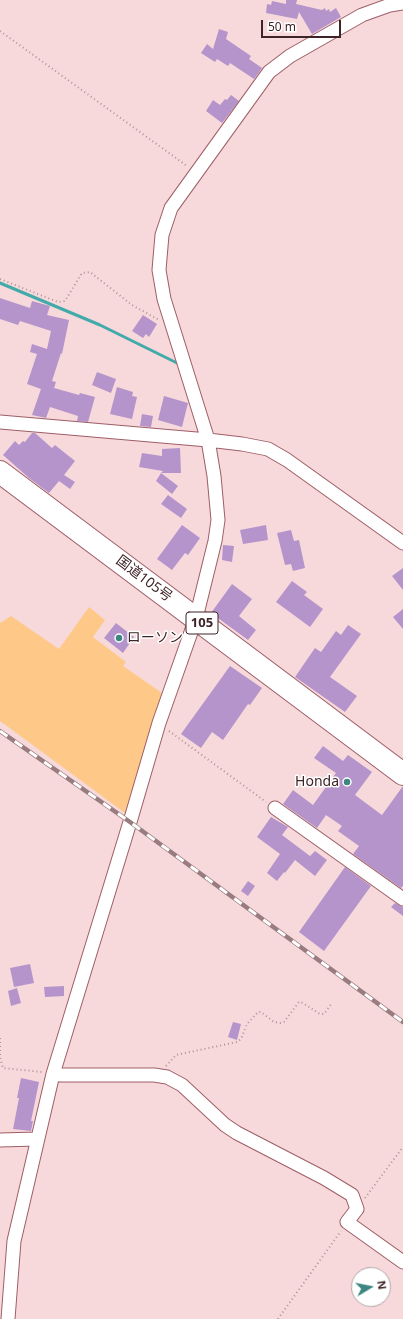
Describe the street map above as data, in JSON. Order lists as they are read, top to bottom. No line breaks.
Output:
{"streets":{"highway":["国道105号","105"]},"places":["ローソン","Honda"],"scale_bar":"50 m","north":"right"}
